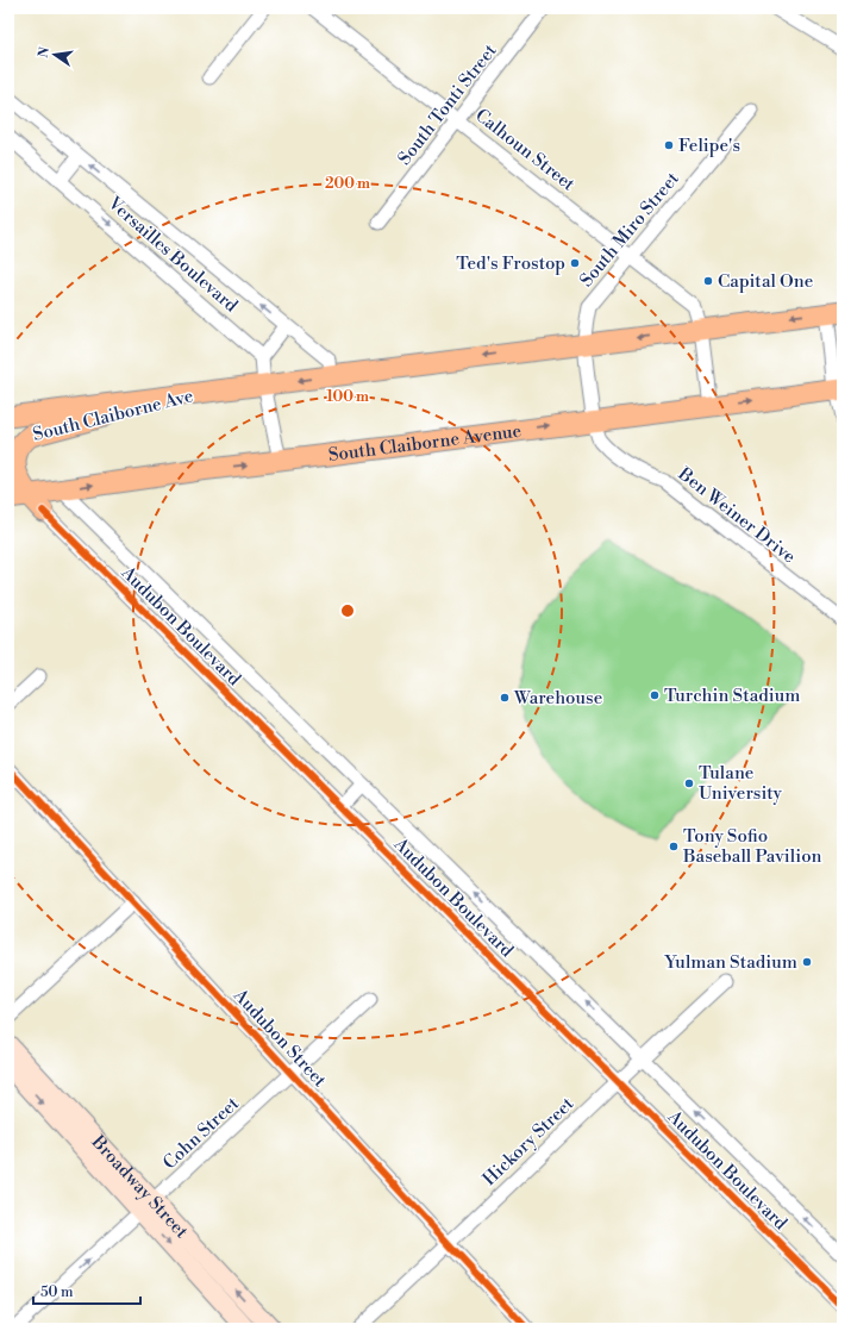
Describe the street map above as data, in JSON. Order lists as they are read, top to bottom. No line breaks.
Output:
{"streets":{"main road":["South Claiborne Ave","South Claiborne Avenue"],"street":["South Tonti Street","Calhoun Street","South Miro Street","Versailles Boulevard","Ben Weiner Drive","Audubon Boulevard","Audubon Street","Cohn Street","Hickory Street","Broadway Street"]},"crossings":[["South Tonti Street","Calhoun Street"],["Calhoun Street","South Miro Street"],["Calhoun Street","South Claiborne Avenue"],["South Miro Street","South Claiborne Avenue"],["South Miro Street","Ben Weiner Drive"],["South Claiborne Ave","South Claiborne Avenue"],["South Claiborne Ave","Audubon Boulevard"],["South Claiborne Avenue","Ben Weiner Drive"],["South Claiborne Avenue","Audubon Boulevard"],["Audubon Boulevard","Hickory Street"],["Audubon Street","Cohn Street"],["Audubon Street","Hickory Street"],["Cohn Street","Broadway Street"]],"one_way":["Cohn Street"],"places":["Felipe's","Ted's Frostop","Capital One","Turchin Stadium","Warehouse","Tulane University","Tony Sofio Baseball Pavilion","Yulman Stadium"],"scale_bar":"50 m","north":"left","rings":["200 m","100 m"]}
